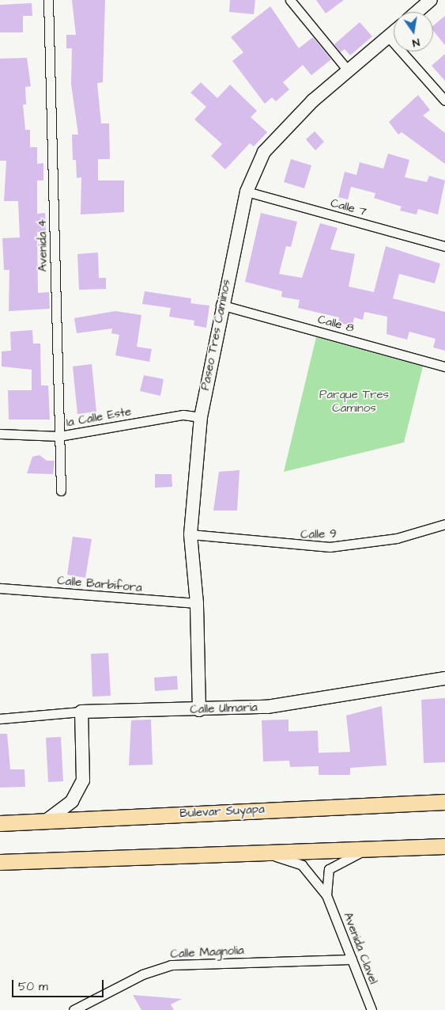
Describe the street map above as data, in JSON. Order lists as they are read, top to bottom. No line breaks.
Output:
{"streets":{"main road":["Bulevar Suyapa"],"street":["Calle 7","Avenida 4","Calle 8","Paseo Tres Caminos","1a Calle Este","Calle 9","Calle Barbifora","Calle Ulmaria","Avenida Clavel","Calle Magnolia"]},"crossings":[["Calle 7","Paseo Tres Caminos"],["Avenida 4","1a Calle Este"],["Calle 8","Paseo Tres Caminos"],["Paseo Tres Caminos","1a Calle Este"],["Paseo Tres Caminos","Calle 9"],["Paseo Tres Caminos","Calle Barbifora"],["Paseo Tres Caminos","Calle Ulmaria"],["Avenida Clavel","Calle Magnolia"]],"parks":["Parque Tres Caminos"],"scale_bar":"50 m","north":"bottom"}
